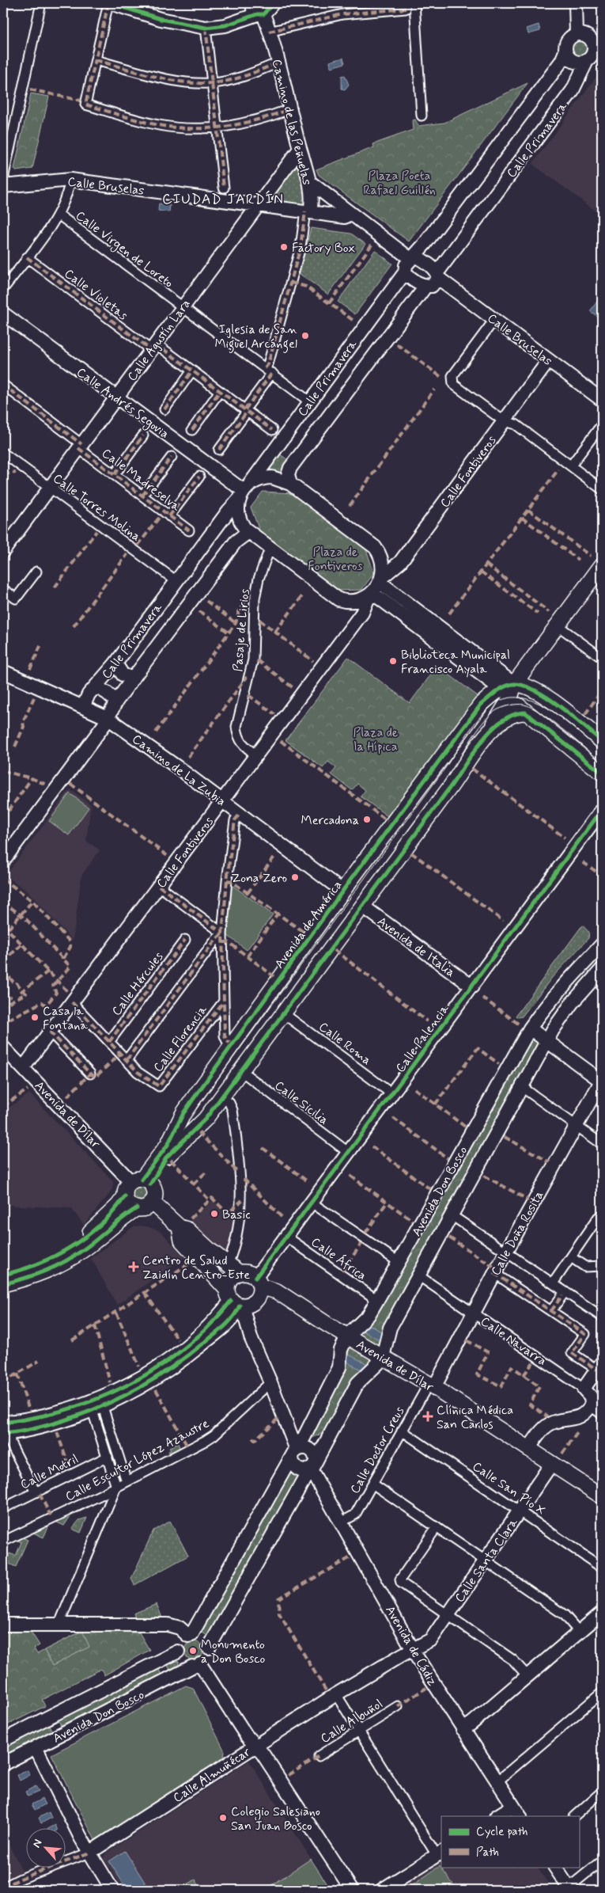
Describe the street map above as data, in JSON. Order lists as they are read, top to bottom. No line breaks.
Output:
{"streets":{"main road":["Camino de las Peñuelas","Calle Primavera","Calle Bruselas","Calle Agustín Lara","Calle Andrés Segovia","Calle Fontiveros","Camino de La Zubia","Avenida de América","Avenida de Italia","Calle Palencia","Avenida de Dílar","Avenida Don Bosco","Calle Doña Rosita","Calle Navarra","Calle Santa Clara","Avenida de Cádiz","Calle Almuñécar"],"street":["Calle Virgen de Loreto","Calle Violetas","Calle Madreselva","Calle Torres Molina","Pasaje de Lirios","Calle Hércules","Calle Florencia","Calle Roma","Calle Sicilia","Calle África","Calle Doctor Creus","Calle Escultor López Azaustre","Calle Motril","Calle San Pío X","Calle Albuñol"]},"crossings":[["Camino de las Peñuelas","Calle Bruselas"],["Camino de las Peñuelas","Calle Virgen de Loreto"],["Camino de las Peñuelas","Calle Violetas"],["Camino de las Peñuelas","Calle Agustín Lara"],["Calle Primavera","Calle Bruselas"],["Calle Primavera","Calle Virgen de Loreto"],["Calle Primavera","Calle Andrés Segovia"],["Calle Primavera","Calle Torres Molina"],["Calle Primavera","Camino de La Zubia"],["Calle Bruselas","Calle Agustín Lara"],["Calle Bruselas","Calle Fontiveros"],["Calle Virgen de Loreto","Calle Agustín Lara"],["Calle Violetas","Calle Agustín Lara"],["Calle Agustín Lara","Calle Andrés Segovia"],["Calle Agustín Lara","Calle Madreselva"],["Calle Agustín Lara","Calle Torres Molina"],["Calle Fontiveros","Pasaje de Lirios"],["Calle Fontiveros","Camino de La Zubia"],["Calle Fontiveros","Calle Florencia"],["Calle Fontiveros","Avenida de Dílar"],["Camino de La Zubia","Avenida de América"],["Avenida de América","Avenida de Dílar"],["Avenida de Italia","Calle Palencia"],["Calle Hércules","Calle Florencia"],["Calle Palencia","Calle Roma"],["Calle Palencia","Calle Sicilia"],["Calle Palencia","Avenida de Dílar"],["Calle Palencia","Calle África"],["Avenida de Dílar","Avenida Don Bosco"],["Avenida de Dílar","Calle Doña Rosita"],["Avenida de Dílar","Calle Doctor Creus"],["Avenida de Dílar","Calle Santa Clara"],["Avenida Don Bosco","Calle África"],["Avenida Don Bosco","Calle Navarra"],["Avenida Don Bosco","Avenida de Cádiz"],["Calle Doña Rosita","Calle Navarra"],["Calle Doña Rosita","Calle Doctor Creus"],["Calle Doctor Creus","Calle San Pío X"],["Calle Doctor Creus","Avenida de Cádiz"],["Calle San Pío X","Calle Santa Clara"],["Calle Santa Clara","Avenida de Cádiz"],["Calle Santa Clara","Calle Almuñécar"],["Avenida de Cádiz","Calle Almuñécar"]],"districts":["CIUDAD JARDÍN"],"parks":["Plaza Poeta Rafael Guillén","Plaza de Fontiveros","Plaza de la Hípica"],"places":{"other":["Factory Box","Iglesia de San Miguel Arcángel","Biblioteca Municipal Francisco Ayala","Mercadona","Zona Zero","Casa la Fontana","Basic","Monumento a Don Bosco","Colegio Salesiano San Juan Bosco"],"health":["Centro de Salud Zaidín Centro-Este","Clínica Médica San Carlos"]},"legend":["Cycle path","Path"],"north":"top left"}
